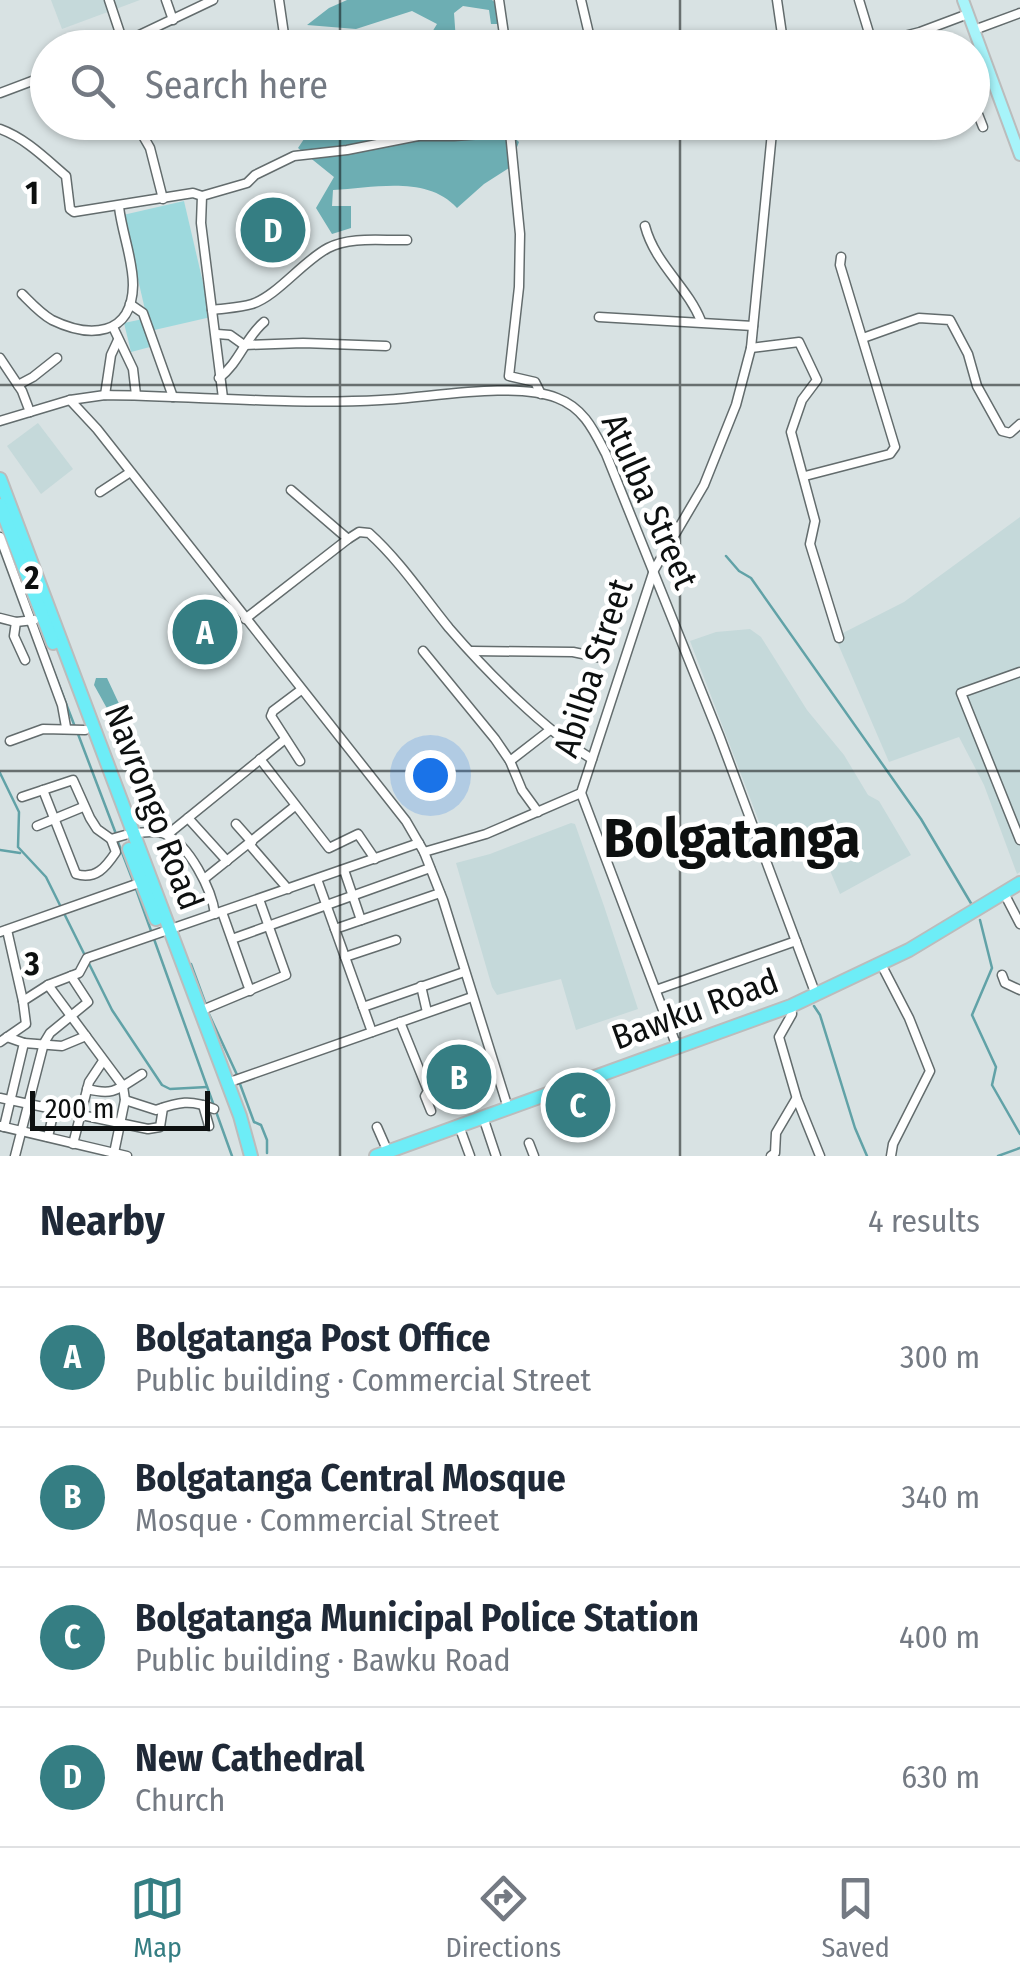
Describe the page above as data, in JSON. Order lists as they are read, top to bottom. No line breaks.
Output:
{"streets":{"highway":["Navrongo Road","Bawku Road"],"street":["Atulba Street","Abilba Street"]},"crossings":[["Atulba Street","Abilba Street"],["Atulba Street","Bawku Road"],["Abilba Street","Navrongo Road"]],"districts":["Bolgatanga"],"scale_bar":"200 m","page":{"search":"Search here","pins":["D","A","B","C"],"scale":"200 m","heading":["Nearby","4 results"],"list":[{"mark":"A","name":"Bolgatanga Post Office","note":"Public building · Commercial Street","value":"300 m"},{"mark":"B","name":"Bolgatanga Central Mosque","note":"Mosque · Commercial Street","value":"340 m"},{"mark":"C","name":"Bolgatanga Municipal Police Station","note":"Public building · Bawku Road","value":"400 m"},{"mark":"D","name":"New Cathedral","note":"Church","value":"630 m"}],"nav":["Map","Directions","Saved"]},"grid":{"rows":["1","2","3"]}}
